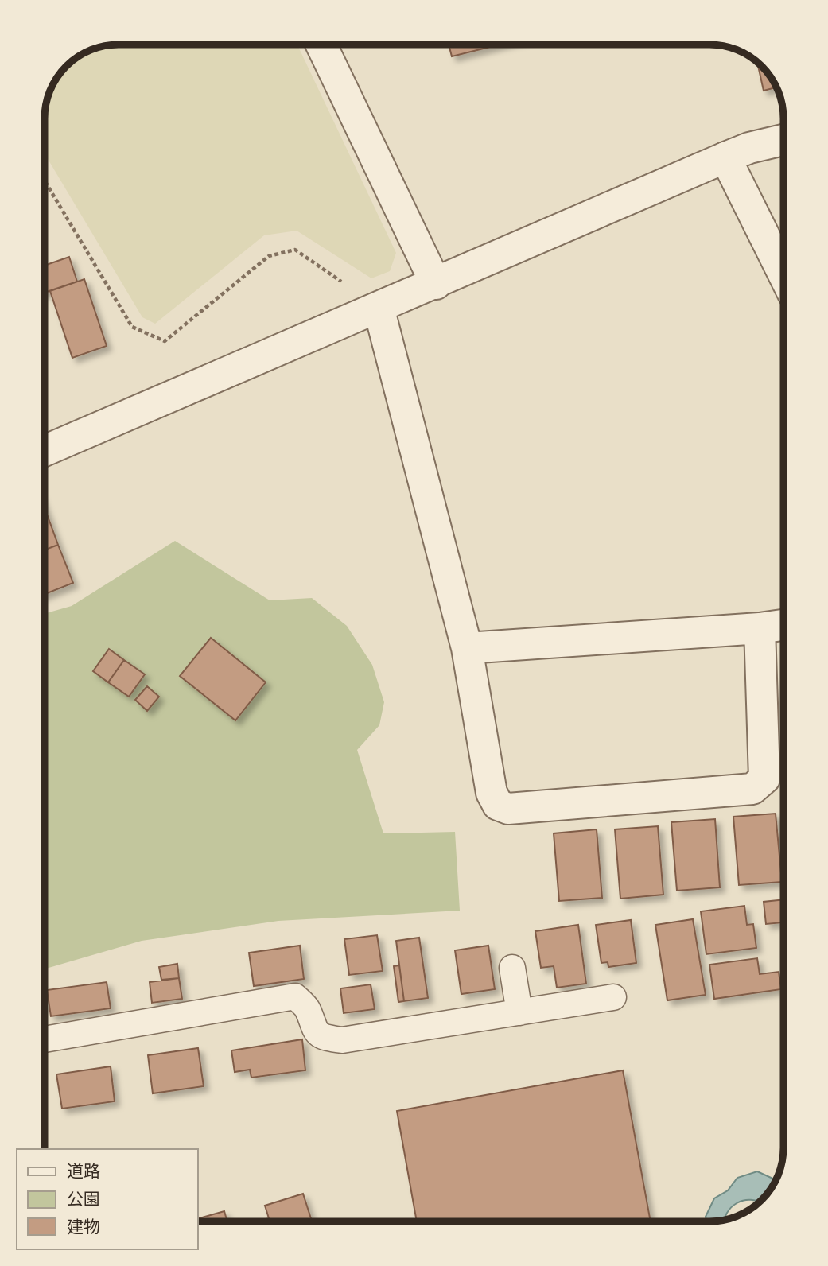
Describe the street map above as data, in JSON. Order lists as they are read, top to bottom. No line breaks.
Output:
{"legend":["道路","公園","建物"]}
